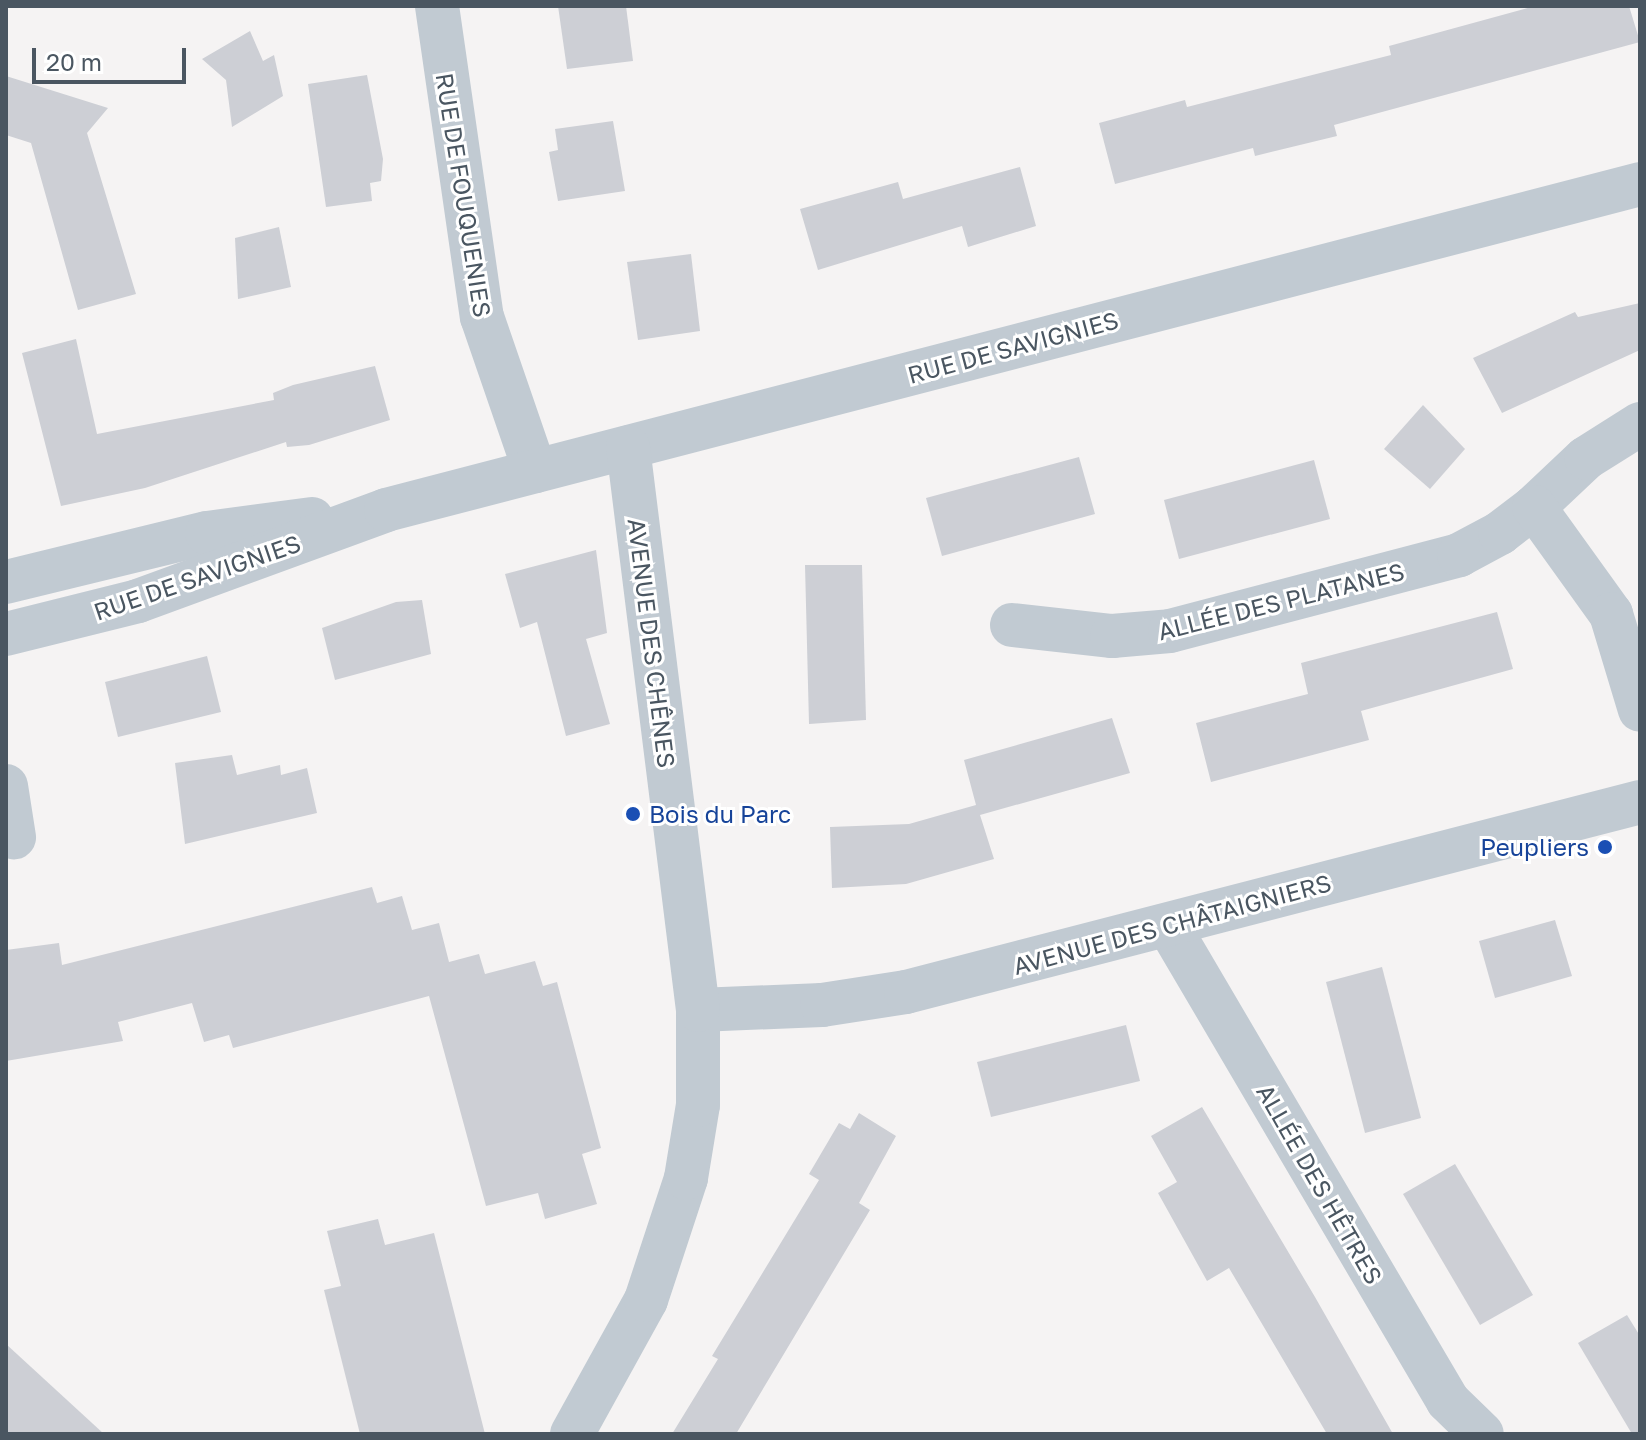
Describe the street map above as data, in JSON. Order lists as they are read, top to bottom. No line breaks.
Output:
{"streets":{"street":["RUE DE FOUQUENIES","RUE DE SAVIGNIES","ALLÉE DES PLATANES","AVENUE DES CHÊNES","AVENUE DES CHÂTAIGNIERS","ALLÉE DES HÊTRES"]},"crossings":[["RUE DE FOUQUENIES","RUE DE SAVIGNIES"],["RUE DE SAVIGNIES","AVENUE DES CHÊNES"],["AVENUE DES CHÊNES","AVENUE DES CHÂTAIGNIERS"],["AVENUE DES CHÂTAIGNIERS","ALLÉE DES HÊTRES"]],"places":["Bois du Parc","Peupliers"],"scale_bar":"20 m"}
